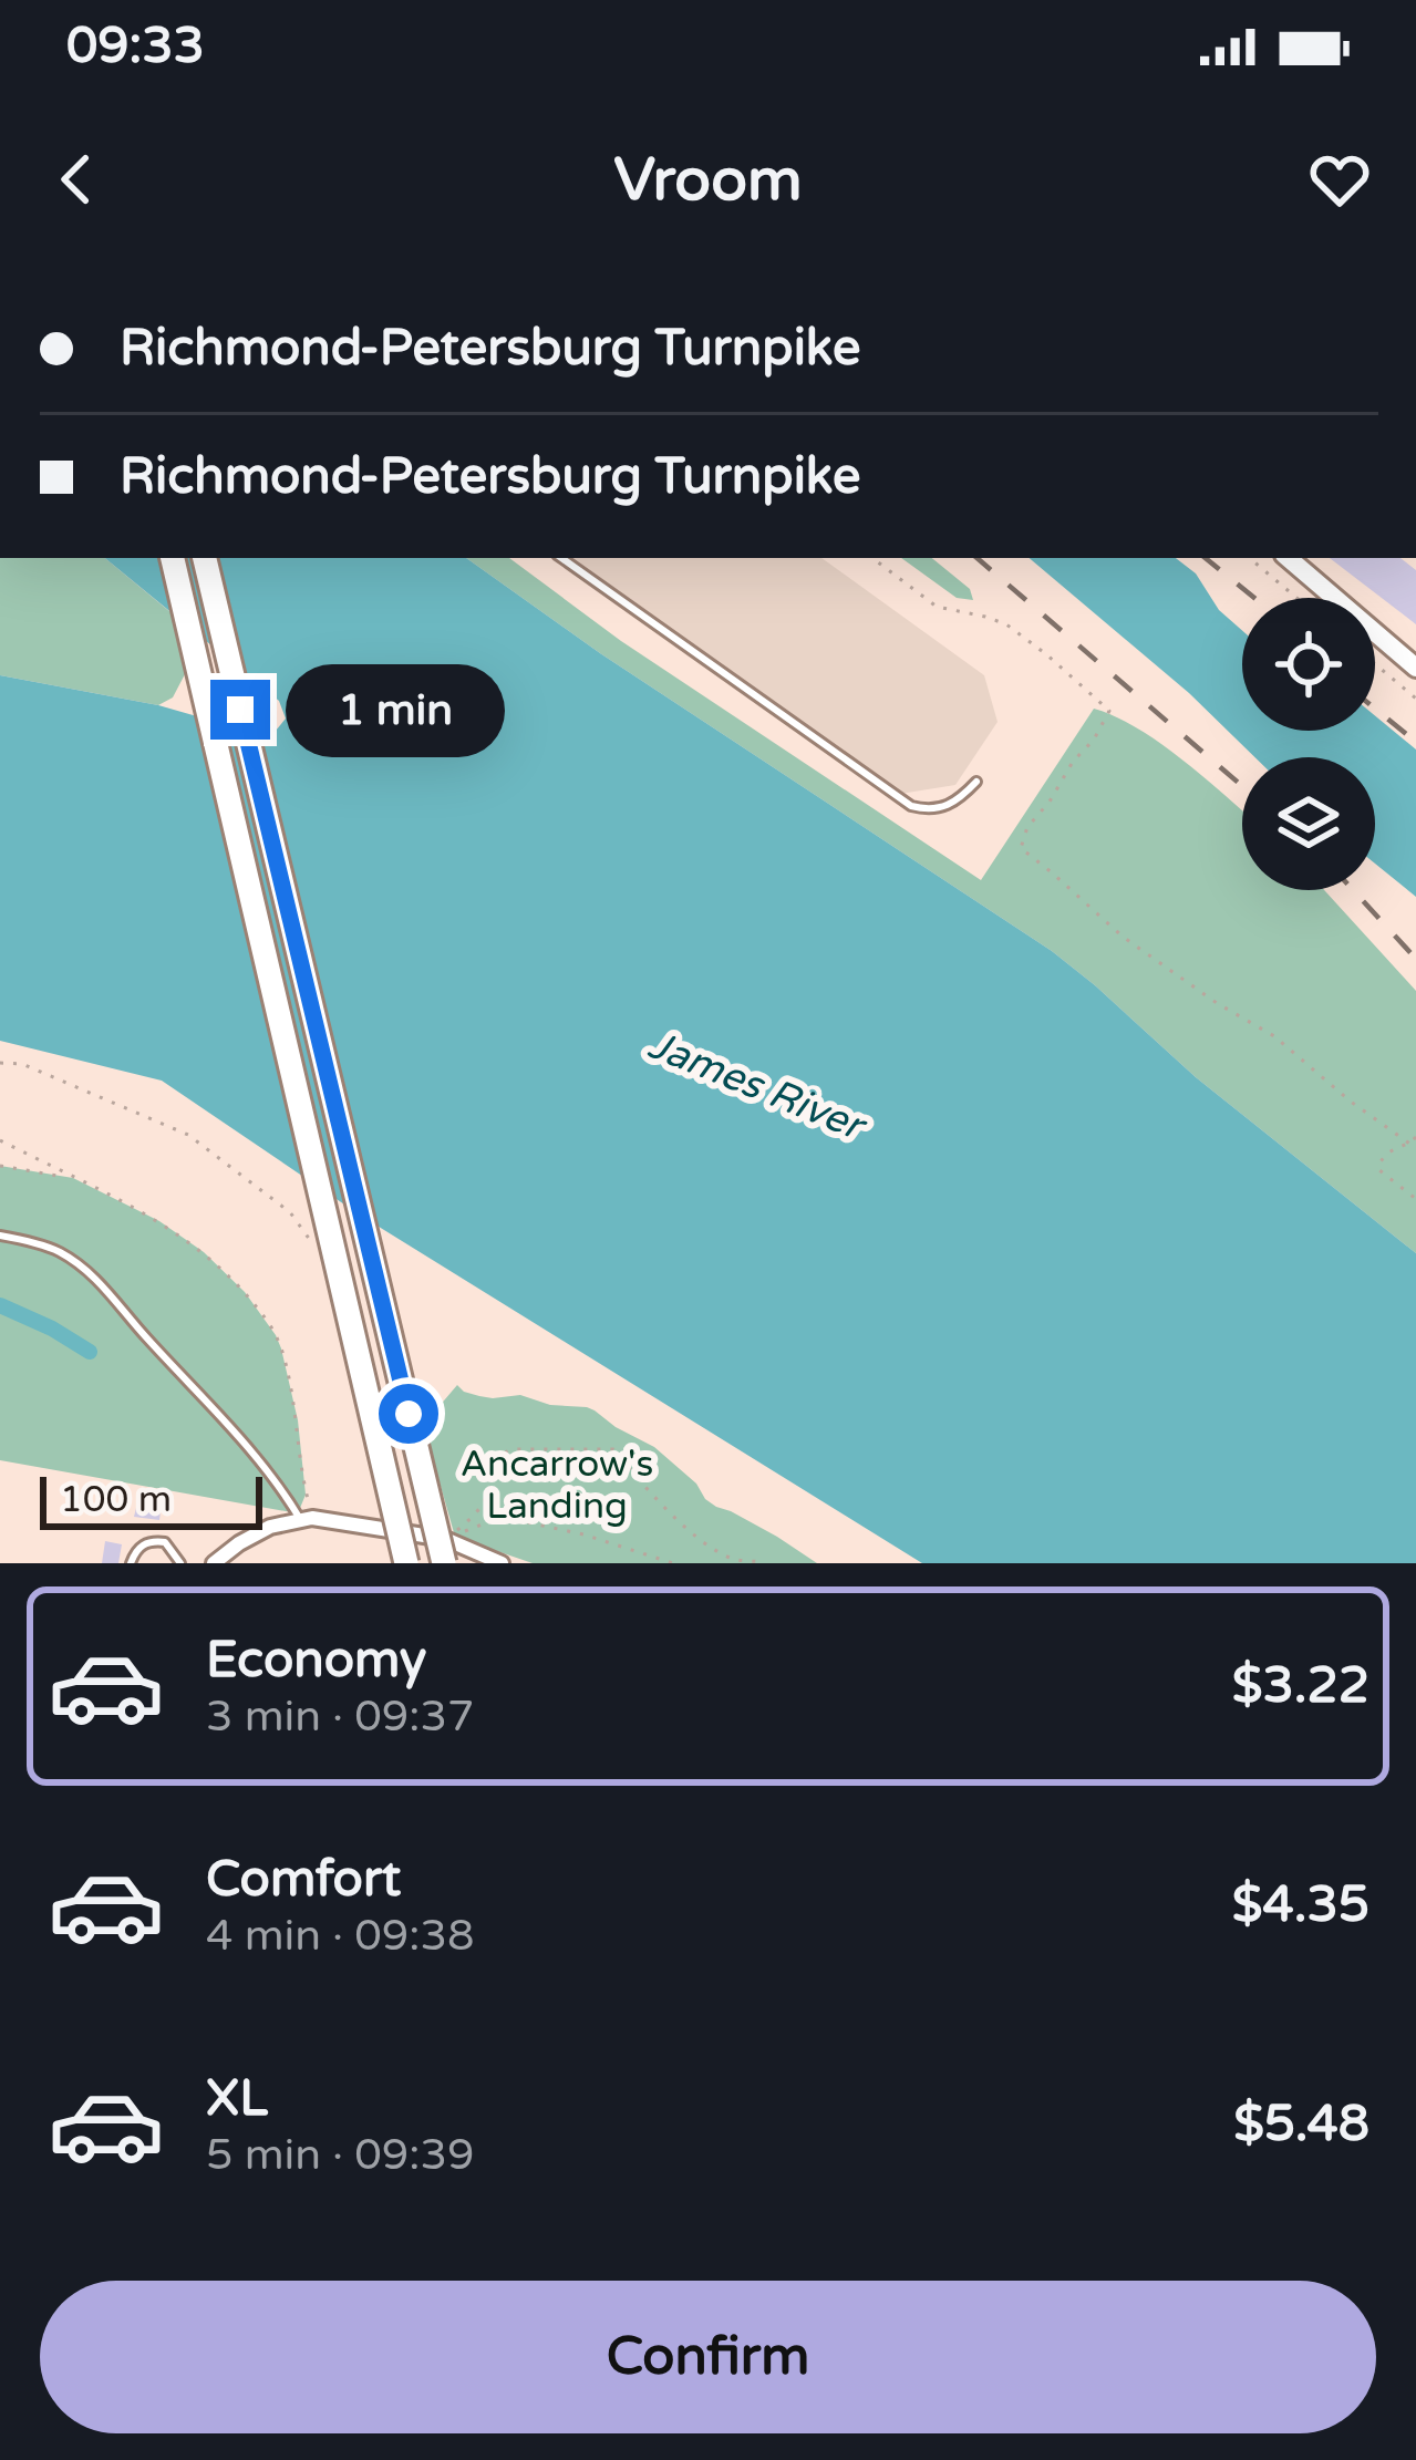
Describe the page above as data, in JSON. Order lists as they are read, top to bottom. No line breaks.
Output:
{"water":["James River"],"parks":["Ancarrow's Landing"],"scale_bar":"100 m","page":{"status":"09:33","header":"Vroom","banner":["Richmond-Petersburg Turnpike","Richmond-Petersburg Turnpike"],"bubble":"1 min","scale":"100 m","list":[{"name":"Economy","note":"3 min · 09:37","value":"$3.22"},{"name":"Comfort","note":"4 min · 09:38","value":"$4.35"},{"name":"XL","note":"5 min · 09:39","value":"$5.48"}],"buttons":"Confirm"}}
